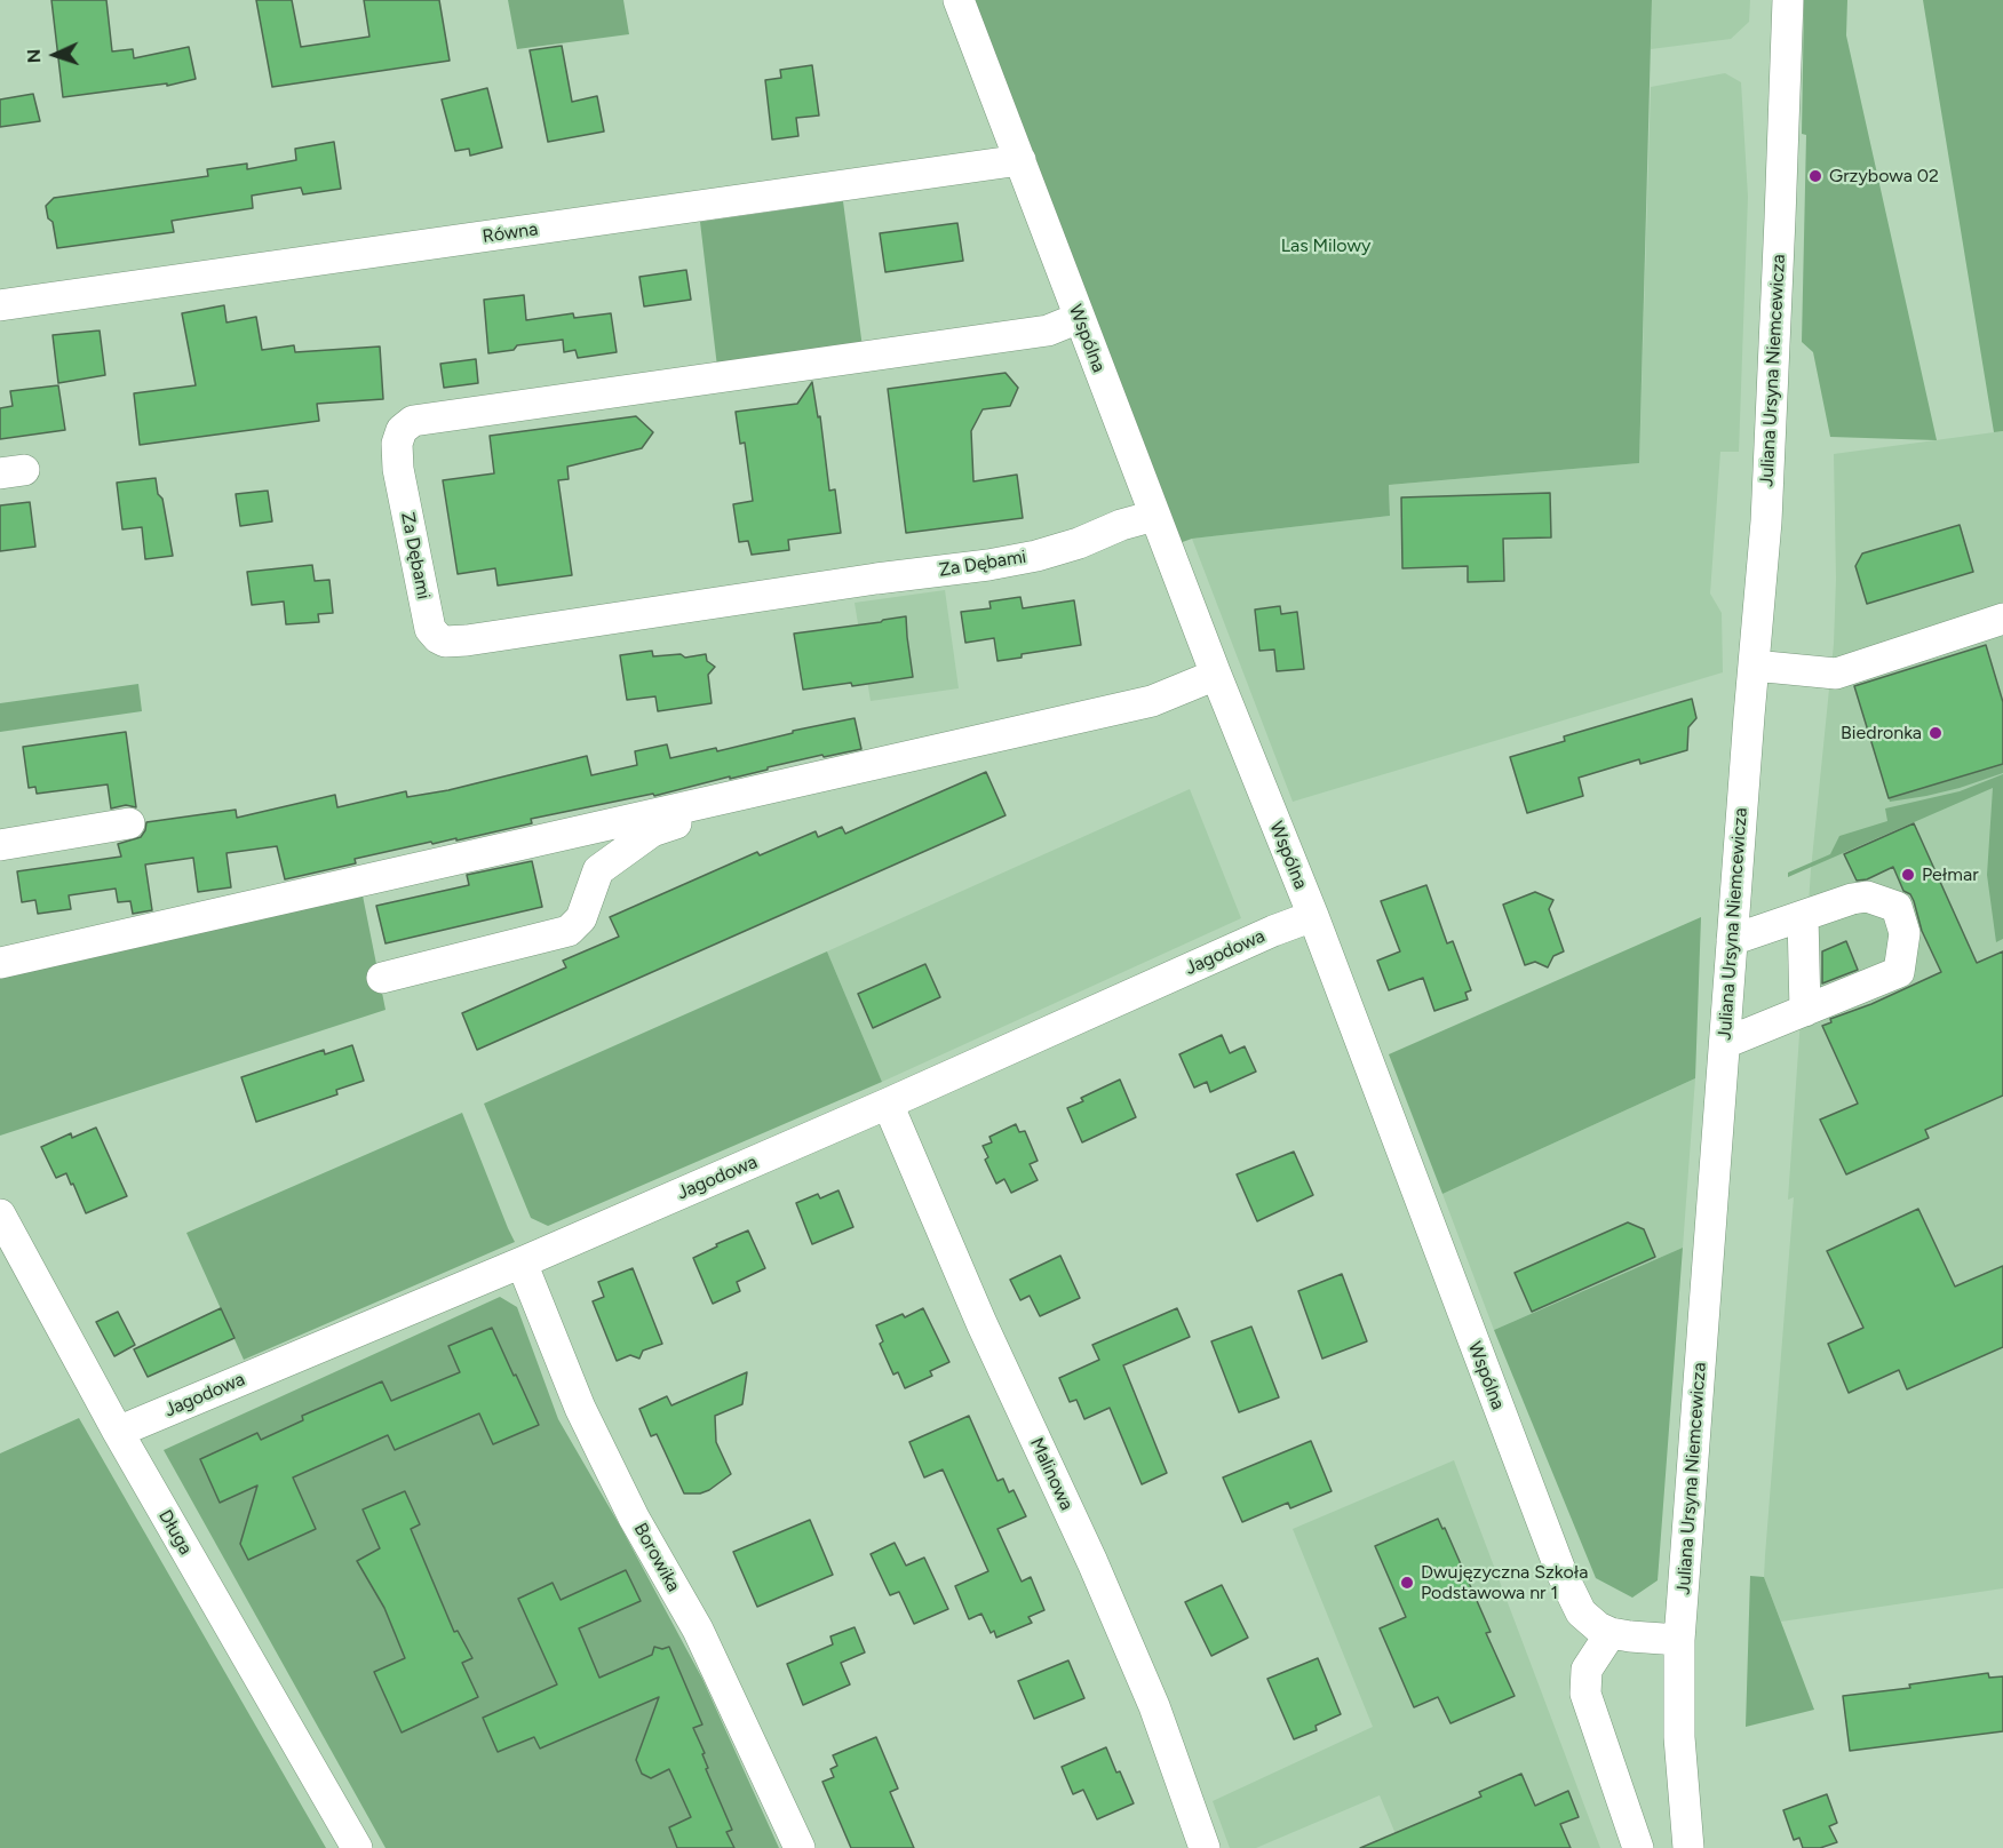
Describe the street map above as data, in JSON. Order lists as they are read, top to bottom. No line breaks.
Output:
{"streets":{"street":["Równa","Wspólna","Juliana Ursyna Niemcewicza","Za Dębami","Jagodowa","Malinowa","Długa","Borowika"]},"crossings":[["Równa","Wspólna"],["Wspólna","Juliana Ursyna Niemcewicza"],["Wspólna","Za Dębami"],["Wspólna","Jagodowa"],["Jagodowa","Malinowa"],["Jagodowa","Długa"],["Jagodowa","Borowika"]],"parks":["Las Milowy"],"places":["Grzybowa 02","Biedronka","Pełmar","Dwujęzyczna Szkoła Podstawowa nr 1"],"north":"left"}
